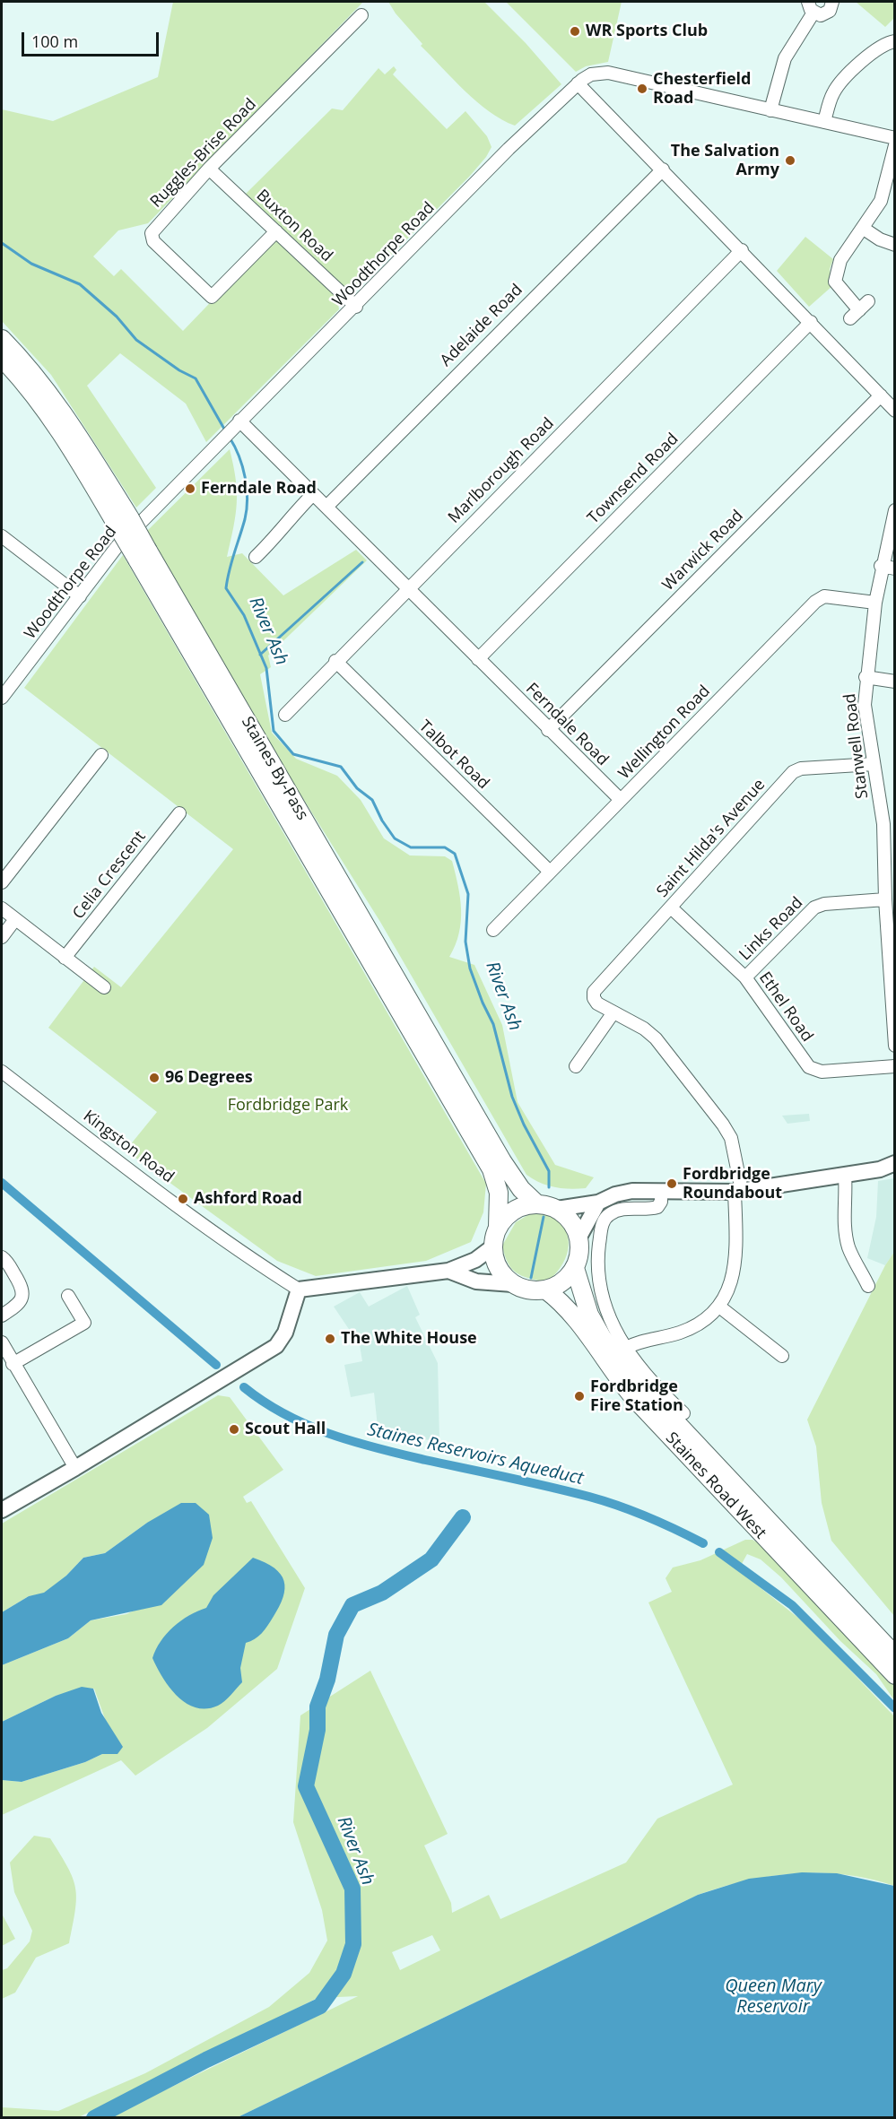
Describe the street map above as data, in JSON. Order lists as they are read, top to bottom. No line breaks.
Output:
{"streets":{"highway":["Staines By-Pass","Staines Road West"],"street":["Ruggles-Brise Road","Buxton Road","Woodthorpe Road","Adelaide Road","Marlborough Road","Townsend Road","Warwick Road","Ferndale Road","Wellington Road","Stanwell Road","Talbot Road","Saint Hilda's Avenue","Celia Crescent","Links Road","Ethel Road","Kingston Road"]},"crossings":[["Ruggles-Brise Road","Buxton Road"],["Buxton Road","Woodthorpe Road"],["Woodthorpe Road","Ferndale Road"],["Adelaide Road","Ferndale Road"],["Marlborough Road","Ferndale Road"],["Marlborough Road","Talbot Road"],["Townsend Road","Ferndale Road"],["Warwick Road","Ferndale Road"],["Ferndale Road","Wellington Road"],["Wellington Road","Stanwell Road"],["Wellington Road","Talbot Road"],["Stanwell Road","Saint Hilda's Avenue"],["Stanwell Road","Links Road"],["Staines By-Pass","Staines Road West"],["Saint Hilda's Avenue","Ethel Road"],["Links Road","Ethel Road"]],"water":["River Ash","Staines Reservoirs Aqueduct","Queen Mary Reservoir"],"parks":["Fordbridge Park"],"places":["WR Sports Club","Chesterfield Road","The Salvation Army","Ferndale Road","96 Degrees","Fordbridge Roundabout","Ashford Road","The White House","Fordbridge Fire Station","Scout Hall"],"scale_bar":"100 m"}
